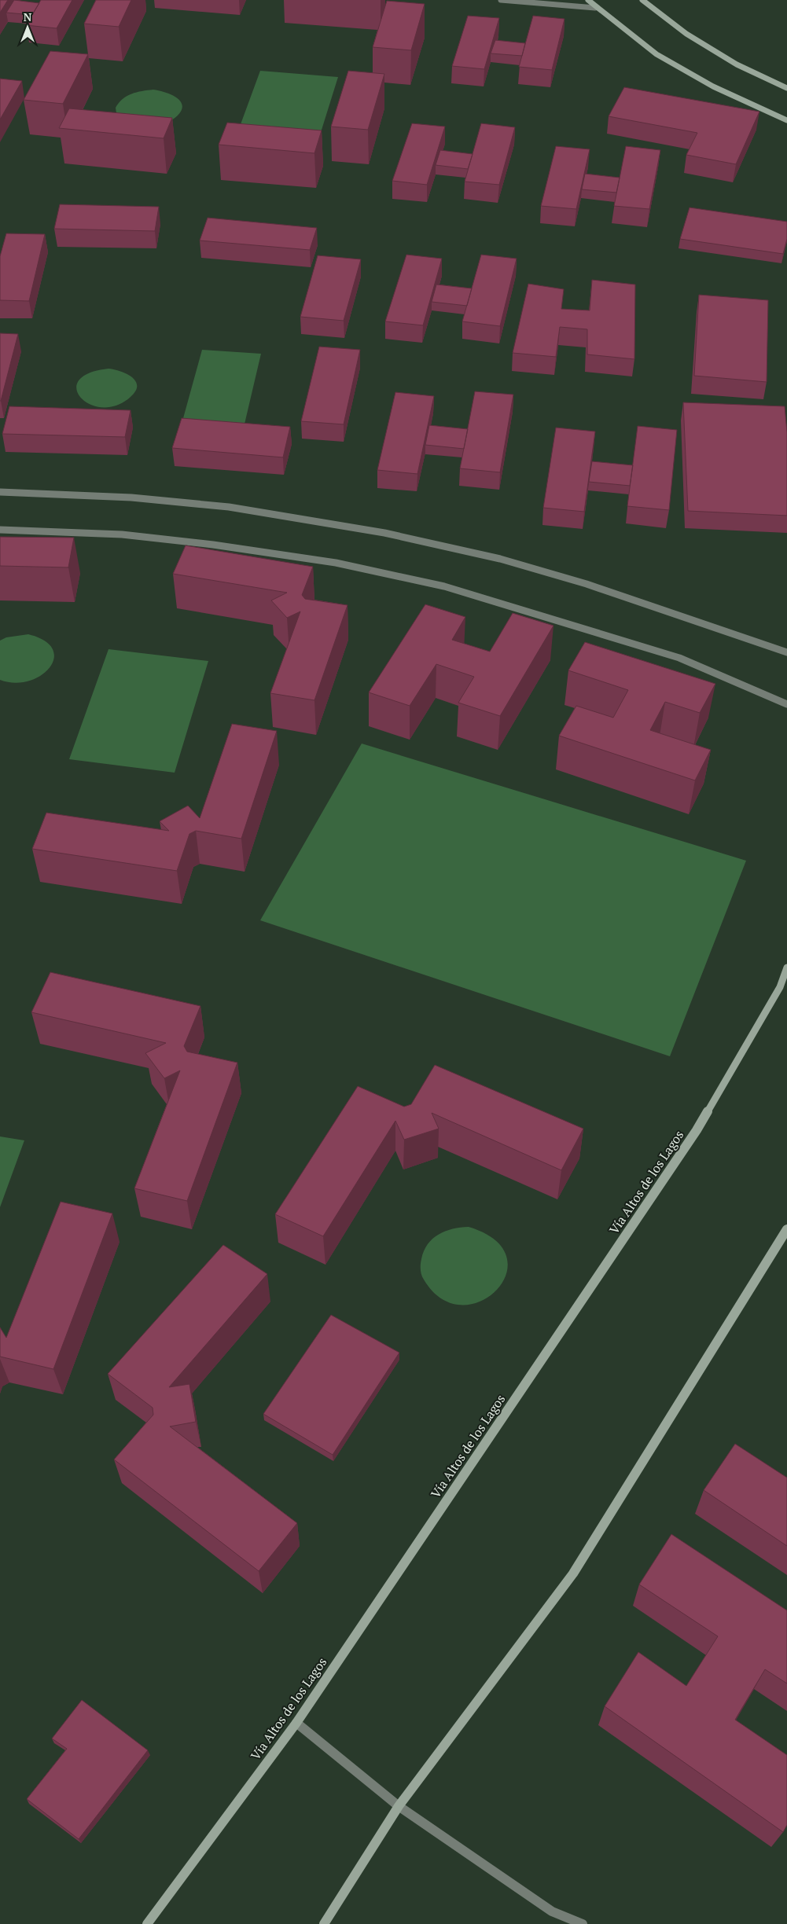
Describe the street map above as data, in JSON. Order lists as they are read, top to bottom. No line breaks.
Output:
{"streets":{"street":["Vía Altos de los Lagos"]},"north":"top"}
